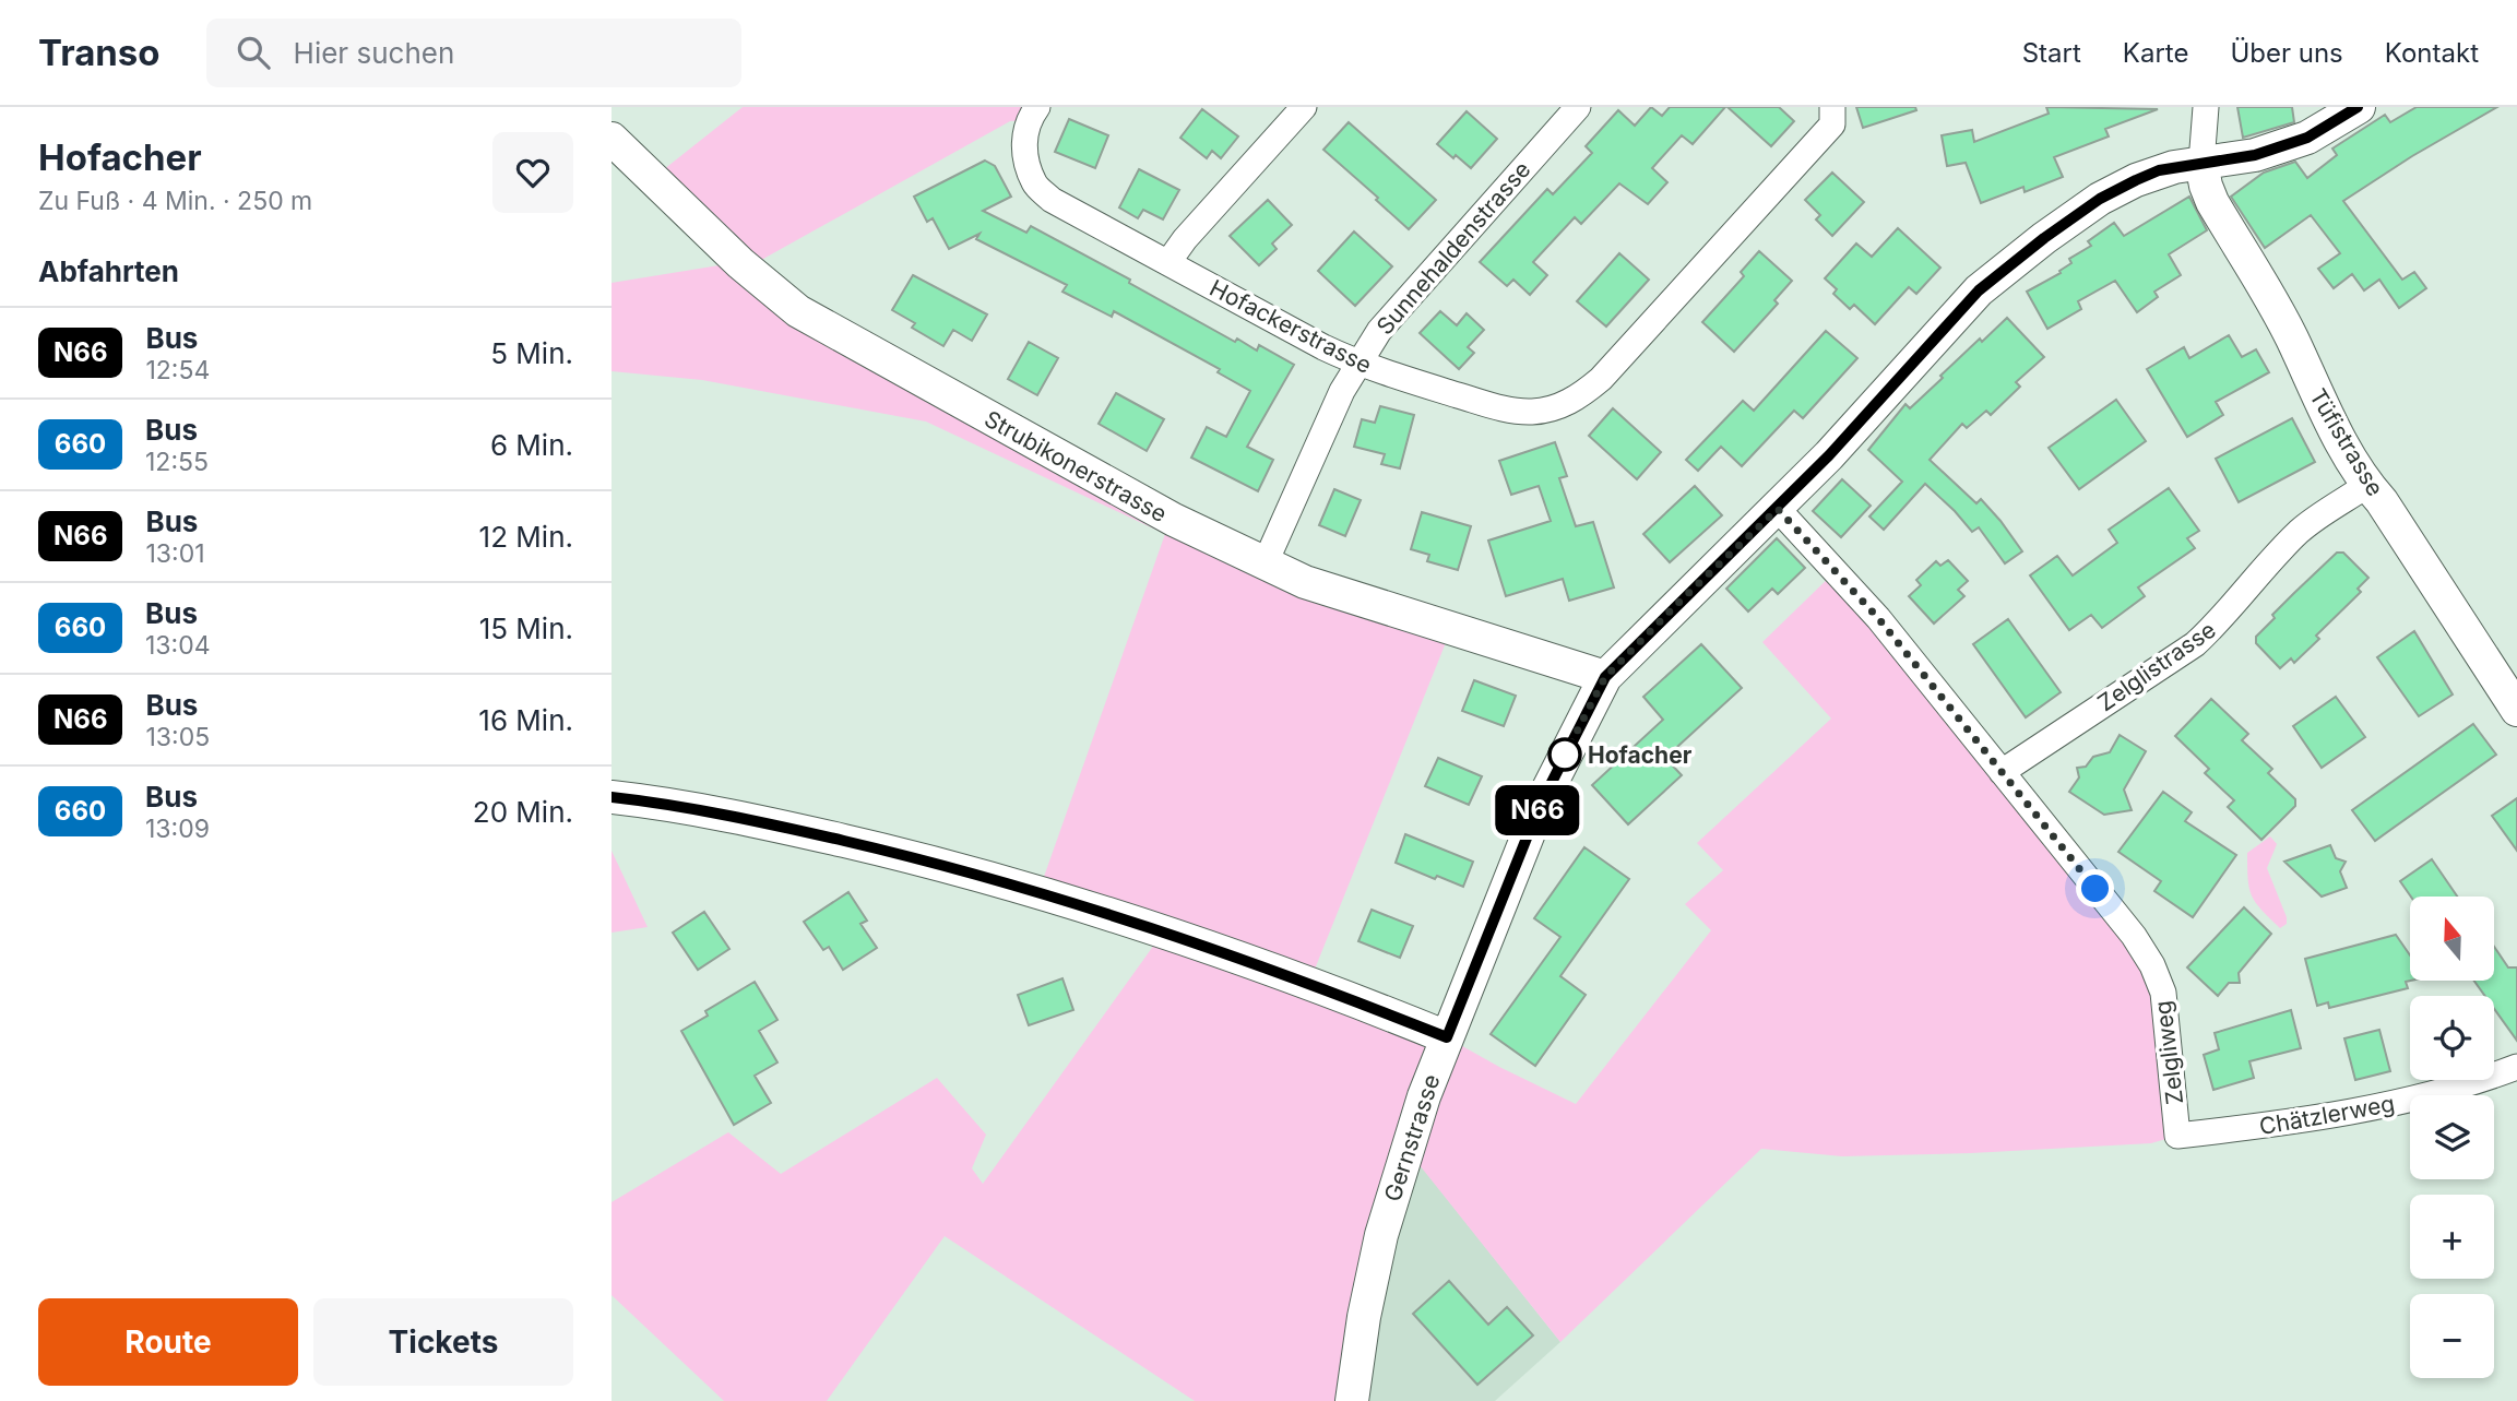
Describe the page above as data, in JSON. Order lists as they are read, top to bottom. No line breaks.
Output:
{"streets":{"street":["Sunnehaldenstrasse","Hofackerstrasse","Tüfistrasse","Strubikonerstrasse","Zelglistrasse","Zelgliweg","Chätzlerweg","Gernstrasse"]},"crossings":[["Sunnehaldenstrasse","Hofackerstrasse"],["Sunnehaldenstrasse","Strubikonerstrasse"],["Tüfistrasse","Zelglistrasse"],["Tüfistrasse","Gernstrasse"],["Strubikonerstrasse","Gernstrasse"],["Zelglistrasse","Zelgliweg"],["Zelgliweg","Chätzlerweg"],["Zelgliweg","Gernstrasse"]],"places":["Hofacher"],"lines":["bus line N66"],"north":"top","page":{"header":"Transo","search":"Hier suchen","nav":["Start","Karte","Über uns","Kontakt"],"heading":[["Hofacher","Zu Fuß · 4 Min. · 250 m"],"Abfahrten"],"on_map":"N66","list":[{"mark":"N66","name":"Bus","note":"12:54","value":"5 Min."},{"mark":"660","name":"Bus","note":"12:55","value":"6 Min."},{"mark":"N66","name":"Bus","note":"13:01","value":"12 Min."},{"mark":"660","name":"Bus","note":"13:04","value":"15 Min."},{"mark":"N66","name":"Bus","note":"13:05","value":"16 Min."},{"mark":"660","name":"Bus","note":"13:09","value":"20 Min."}],"map_buttons":["+","−"],"buttons":["Route","Tickets"]}}
